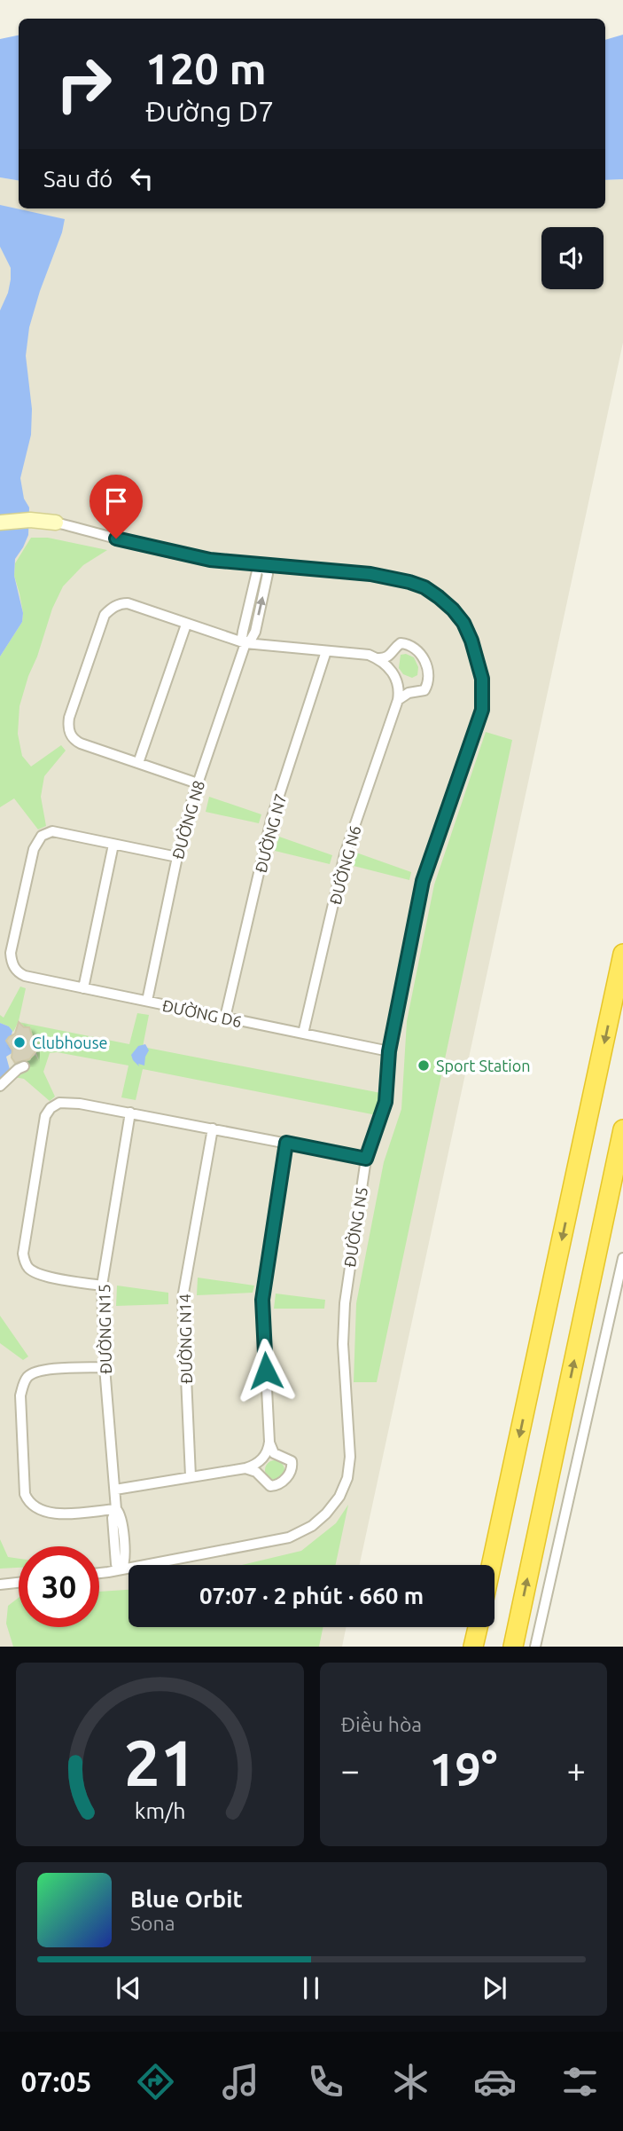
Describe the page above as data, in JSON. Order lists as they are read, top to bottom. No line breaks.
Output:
{"streets":{"street":["ĐƯỜNG N8","ĐƯỜNG N7","ĐƯỜNG N6","ĐƯỜNG D6","ĐƯỜNG N5","ĐƯỜNG N15","ĐƯỜNG N14"]},"crossings":[["ĐƯỜNG N8","ĐƯỜNG D6"],["ĐƯỜNG N8","ĐƯỜNG N5"],["ĐƯỜNG N7","ĐƯỜNG D6"],["ĐƯỜNG N6","ĐƯỜNG D6"],["ĐƯỜNG D6","ĐƯỜNG N5"],["ĐƯỜNG N5","ĐƯỜNG N15"]],"places":["Clubhouse","Sport Station"],"page":{"turn":["120 m","Đường D7"],"then":"Sau đó","limit":"30","trip":"07:07 · 2 phút · 660 m","tile":"Điều hòa","heat":["−","19°","+"],"song":["Blue Orbit","Sona"],"tabs":"07:05","gauge":["21","km/h"]}}
